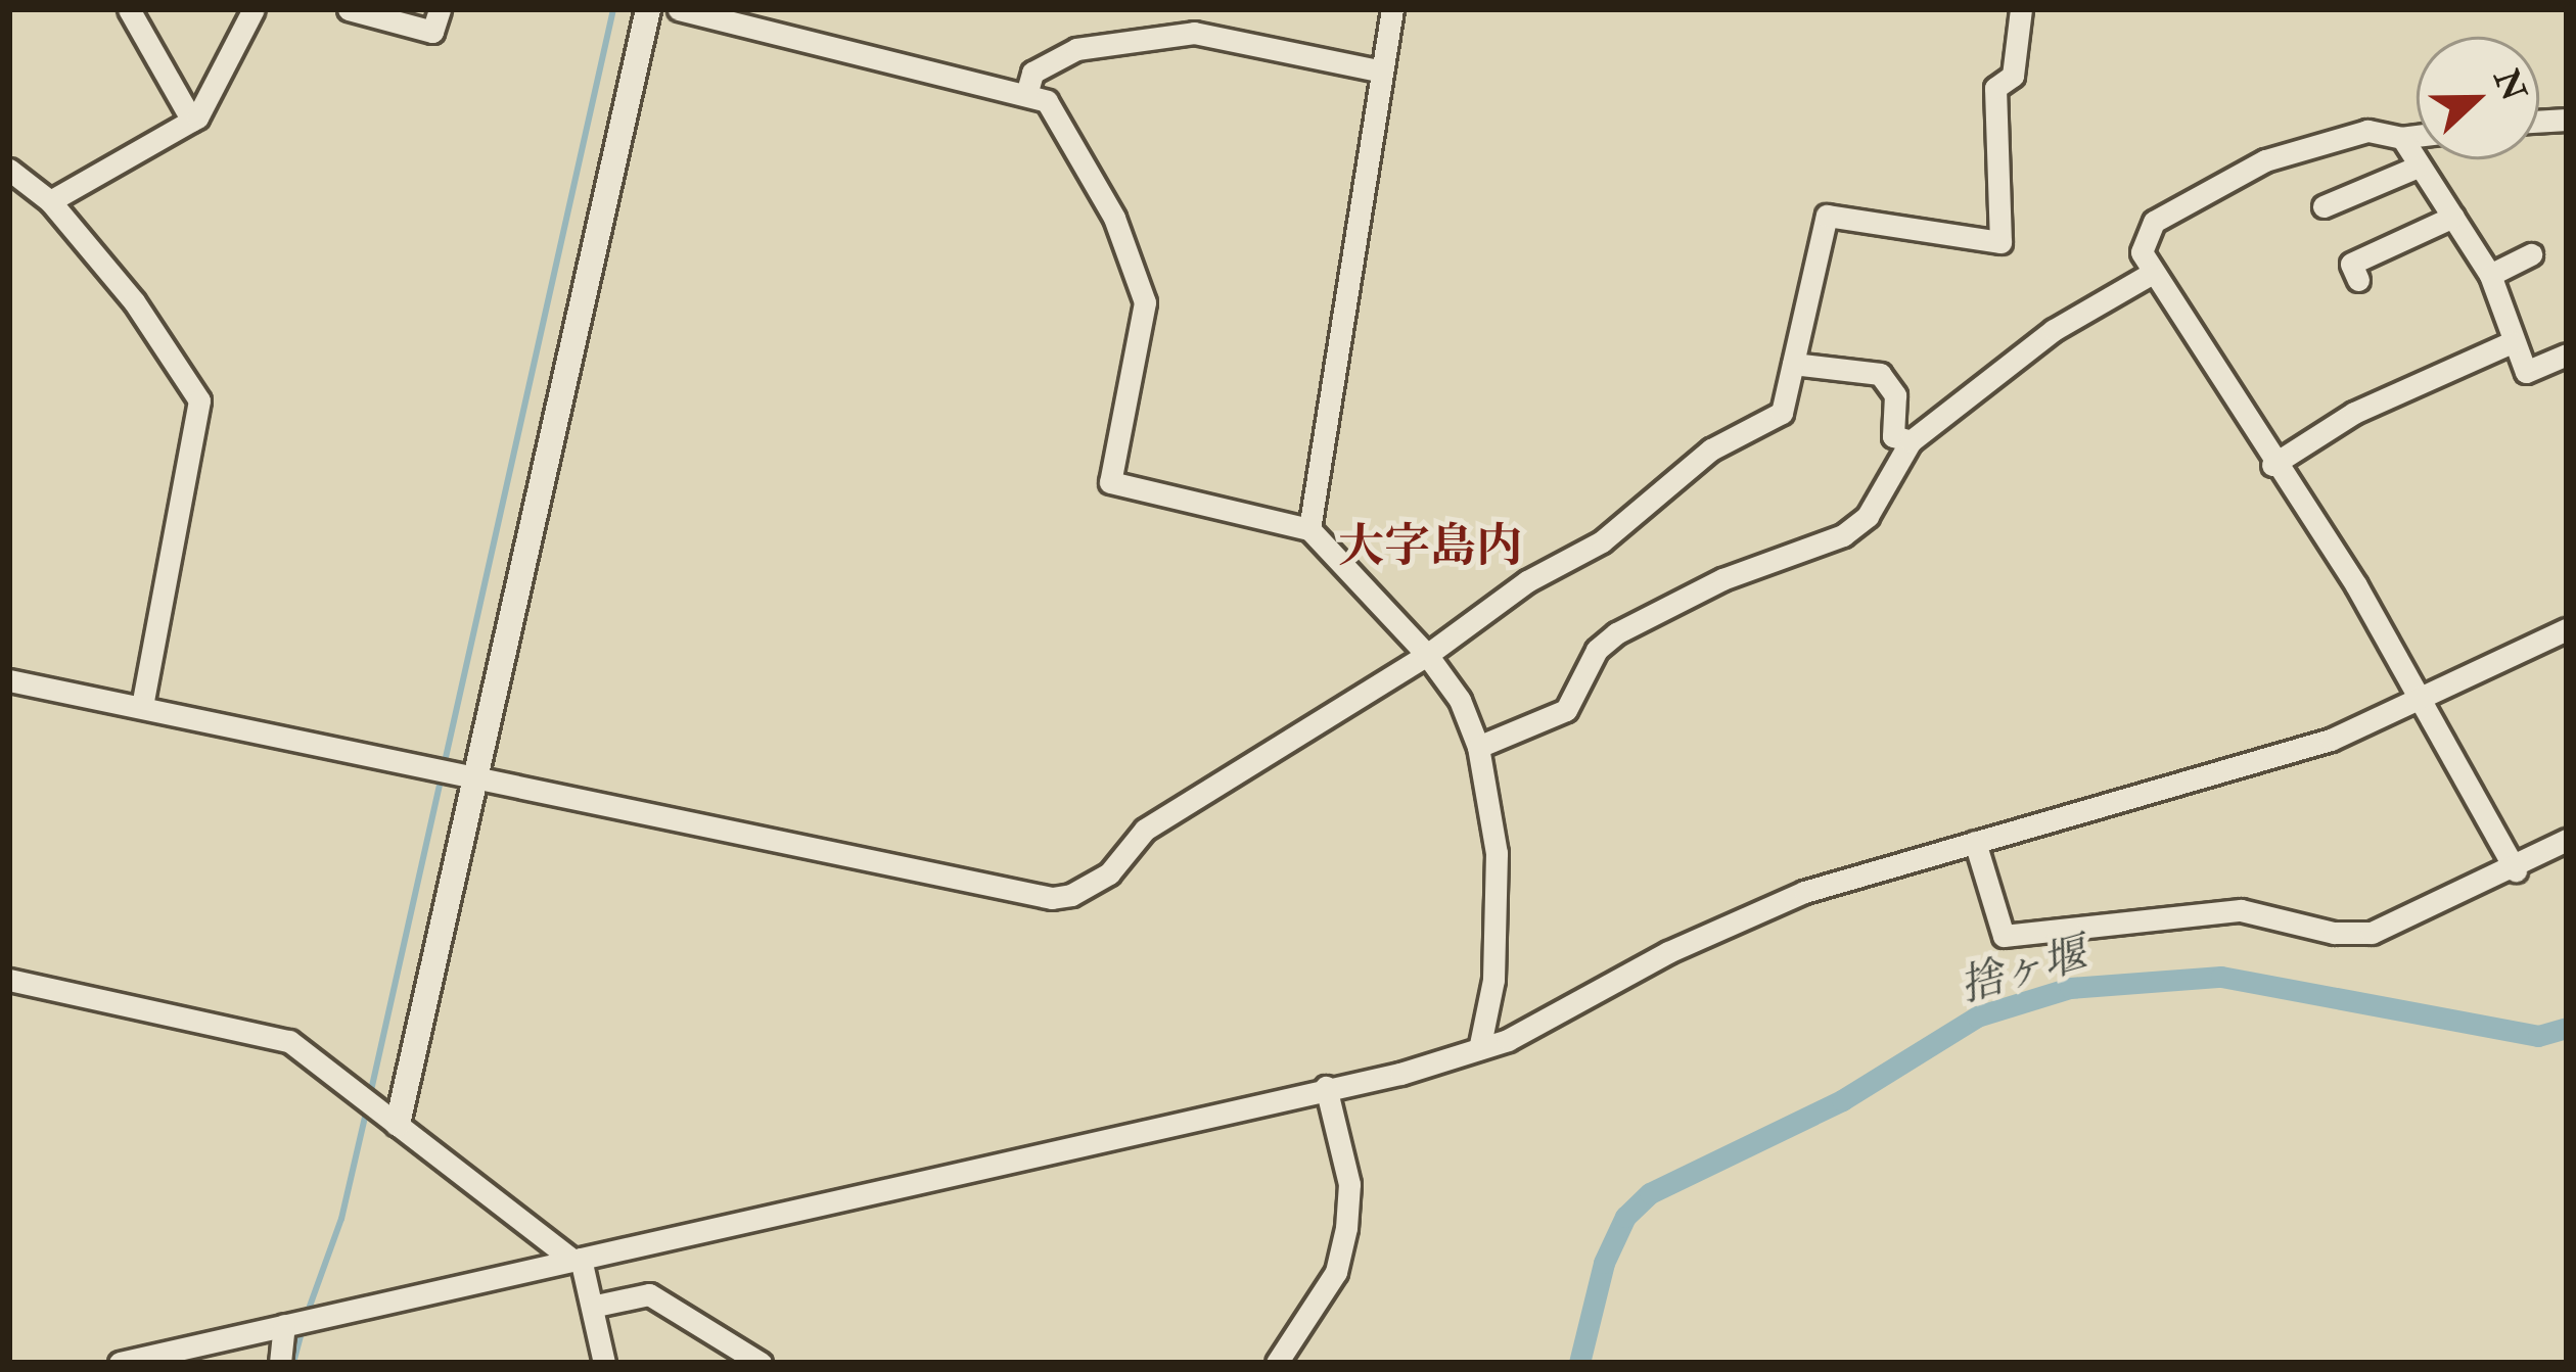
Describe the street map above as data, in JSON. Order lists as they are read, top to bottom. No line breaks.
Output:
{"districts":["大字島内"],"water":["捨ヶ堰"],"north":"right"}
